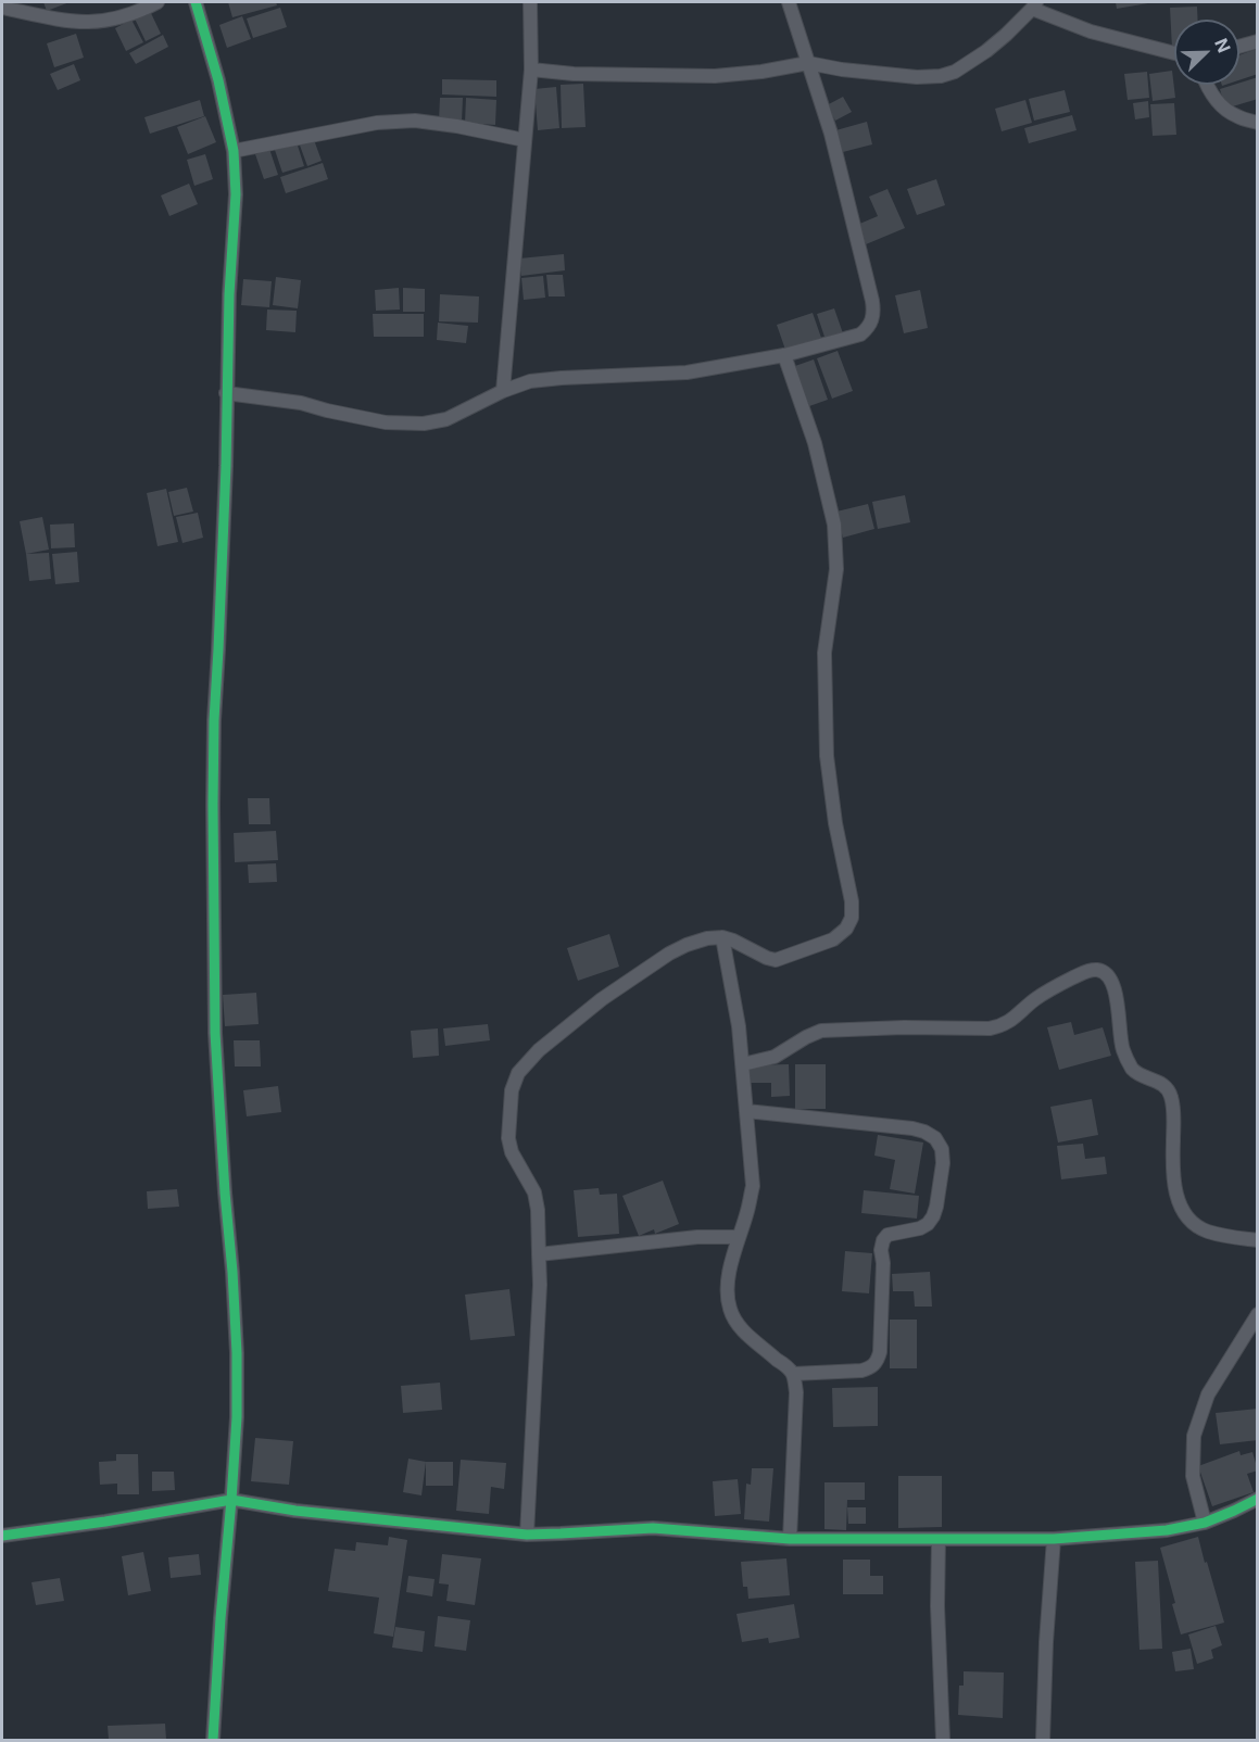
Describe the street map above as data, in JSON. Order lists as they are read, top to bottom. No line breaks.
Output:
{"north":"top right"}
